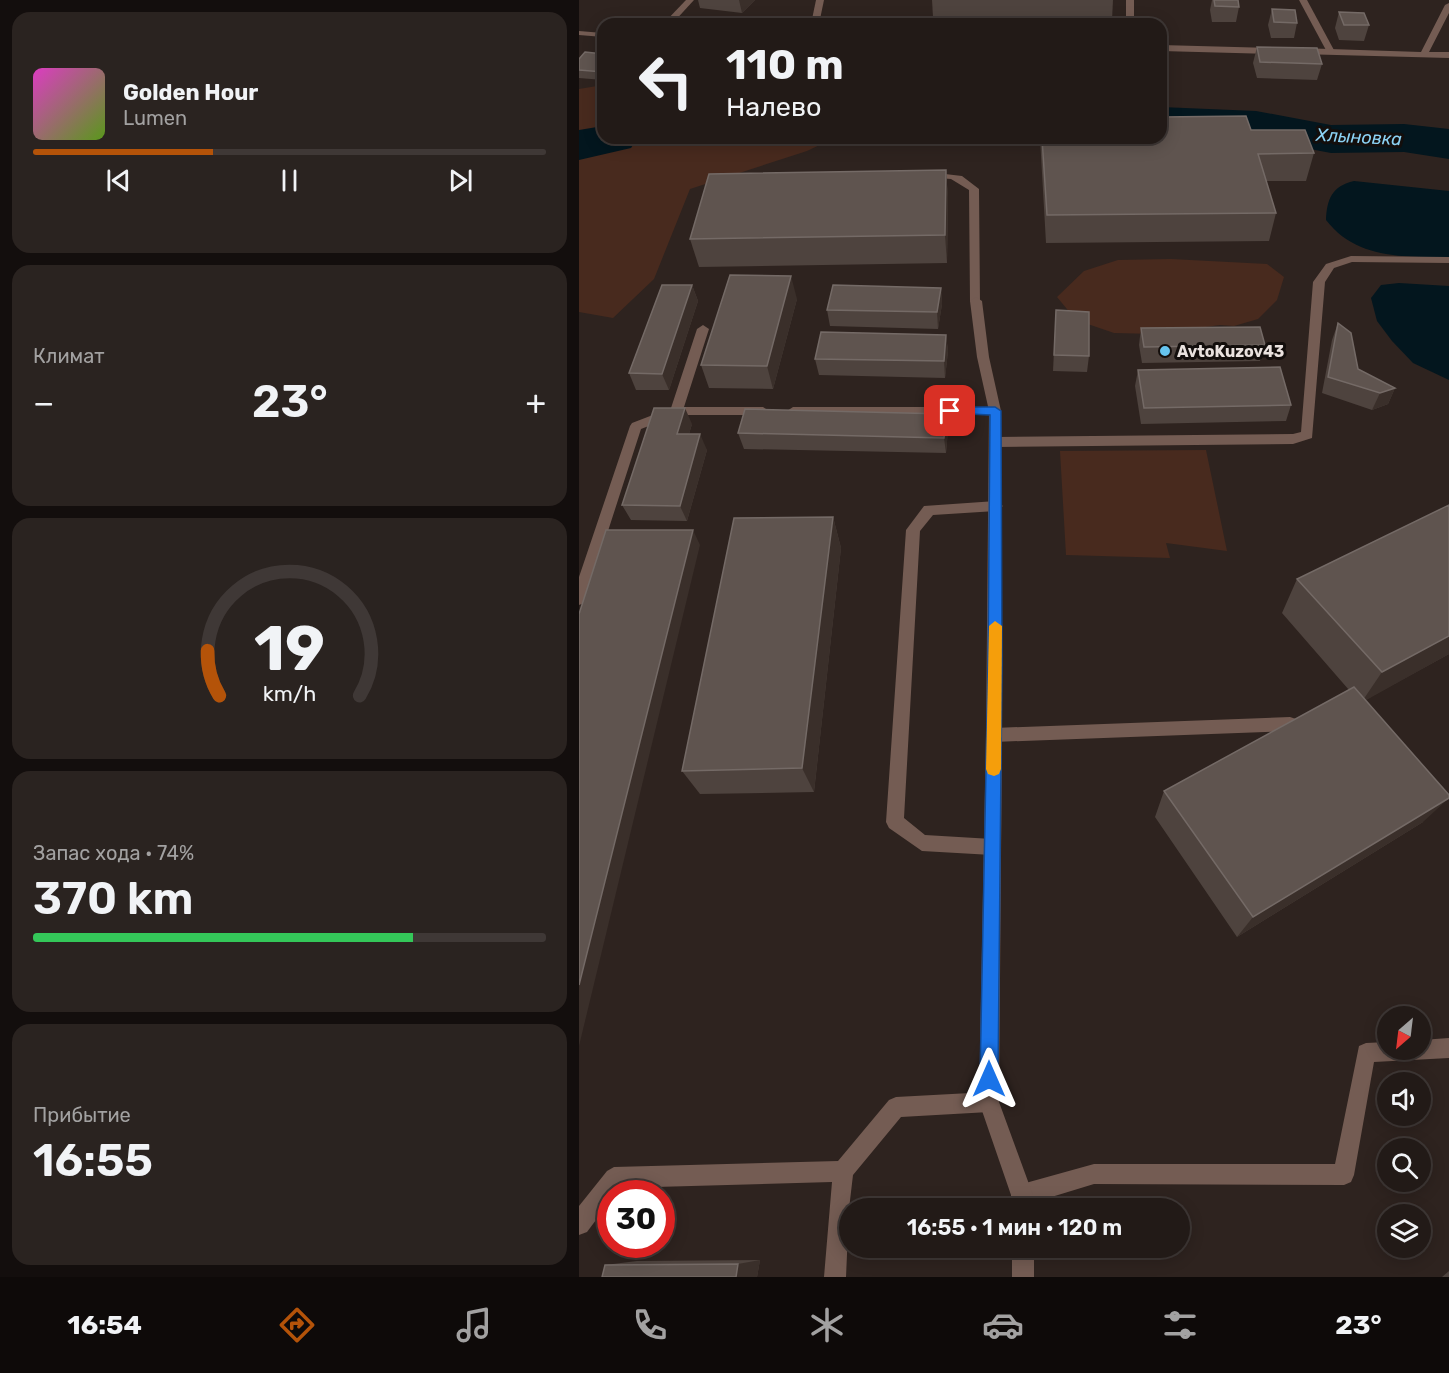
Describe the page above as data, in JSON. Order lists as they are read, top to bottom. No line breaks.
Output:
{"water":["Хлыновка"],"places":["AvtoKuzov43"],"north":"bottom left","page":{"turn":["110 m","Налево"],"song":["Golden Hour","Lumen"],"tile":["Климат",["Запас хода · 74%","370 km"],["Прибытие","16:55"]],"heat":["−","23°","+"],"limit":"30","trip":"16:55 · 1 мин · 120 m","tabs":["16:54","23°"],"gauge":["19","km/h"]}}
